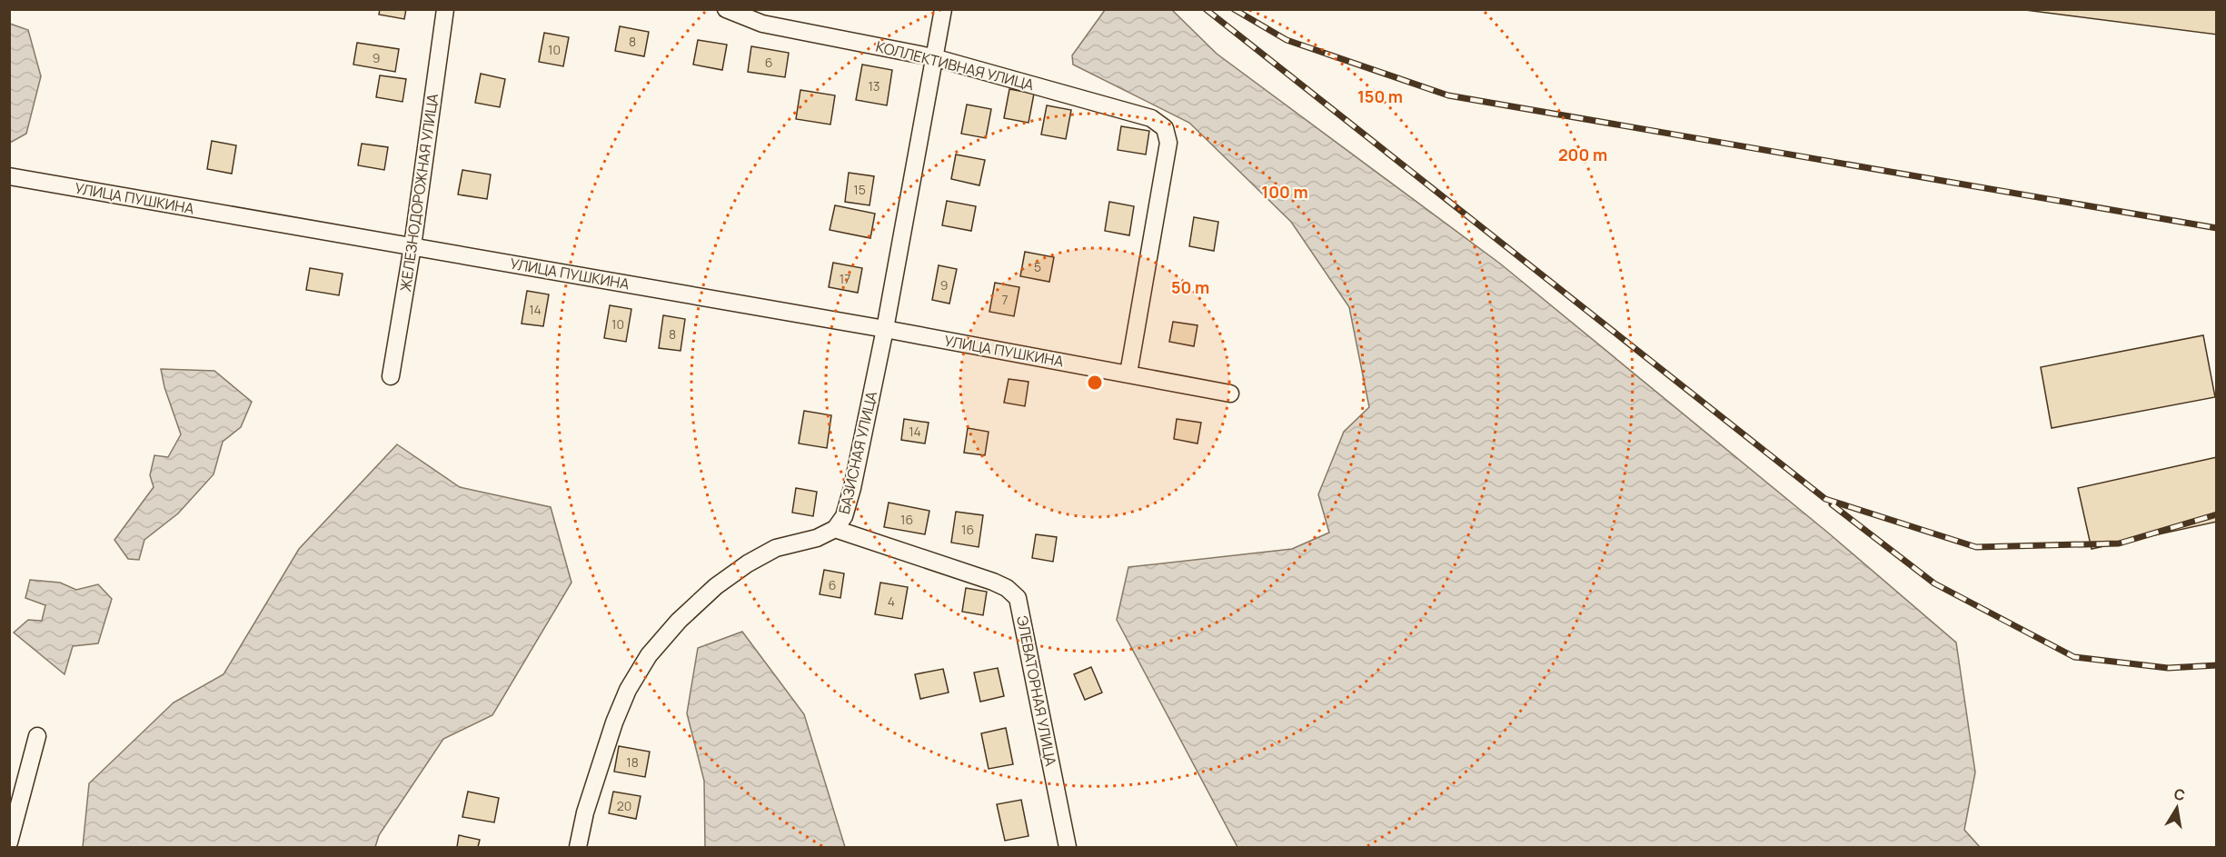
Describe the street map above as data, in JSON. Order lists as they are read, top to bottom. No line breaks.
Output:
{"streets":{"street":["КОЛЛЕКТИВНАЯ УЛИЦА","ЖЕЛЕЗНОДОРОЖНАЯ УЛИЦА","УЛИЦА ПУШКИНА","БАЗИСНАЯ УЛИЦА","ЭЛЕВАТОРНАЯ УЛИЦА"]},"crossings":[["КОЛЛЕКТИВНАЯ УЛИЦА","УЛИЦА ПУШКИНА"],["КОЛЛЕКТИВНАЯ УЛИЦА","БАЗИСНАЯ УЛИЦА"],["ЖЕЛЕЗНОДОРОЖНАЯ УЛИЦА","УЛИЦА ПУШКИНА"],["УЛИЦА ПУШКИНА","БАЗИСНАЯ УЛИЦА"],["БАЗИСНАЯ УЛИЦА","ЭЛЕВАТОРНАЯ УЛИЦА"]],"house_numbers":["8","10","9","6","13","15","5","17","9","7","14","10","8","14","16","16","6","4","18","20"],"north":"top","rings":["150 m","200 m","100 m","50 m"]}
